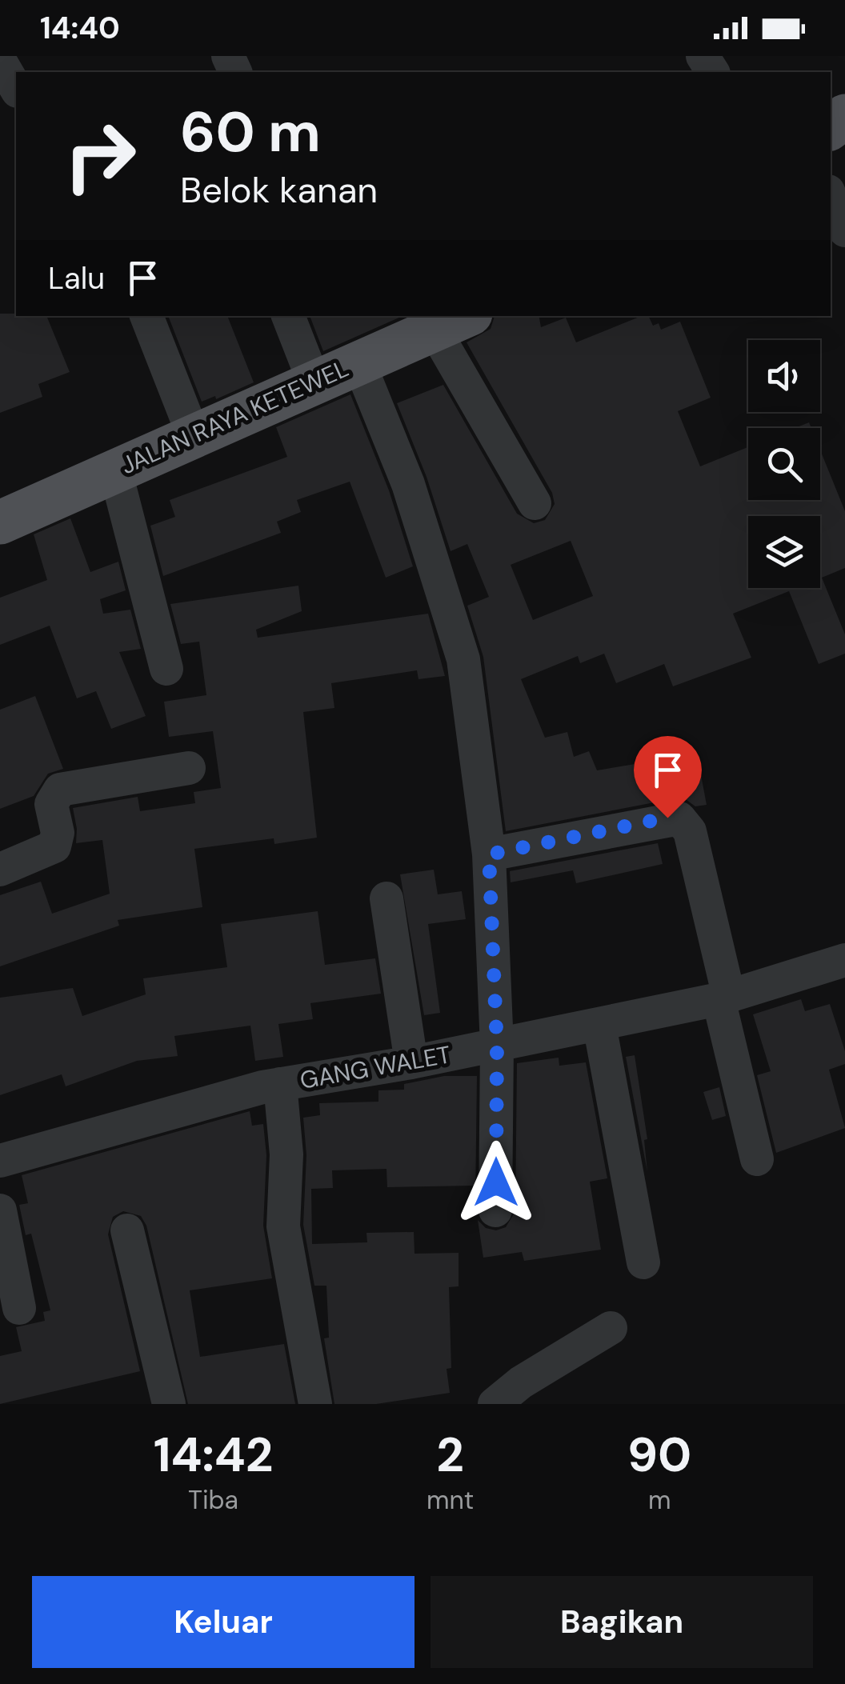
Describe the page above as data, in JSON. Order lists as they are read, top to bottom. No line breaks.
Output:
{"streets":{"main road":["JALAN RAYA KETEWEL"],"street":["GANG WALET"]},"page":{"status":"14:40","turn":["60 m","Belok kanan"],"then":"Lalu","eta":["14:42","Tiba","2","mnt","90","m"],"buttons":["Keluar","Bagikan"]}}
